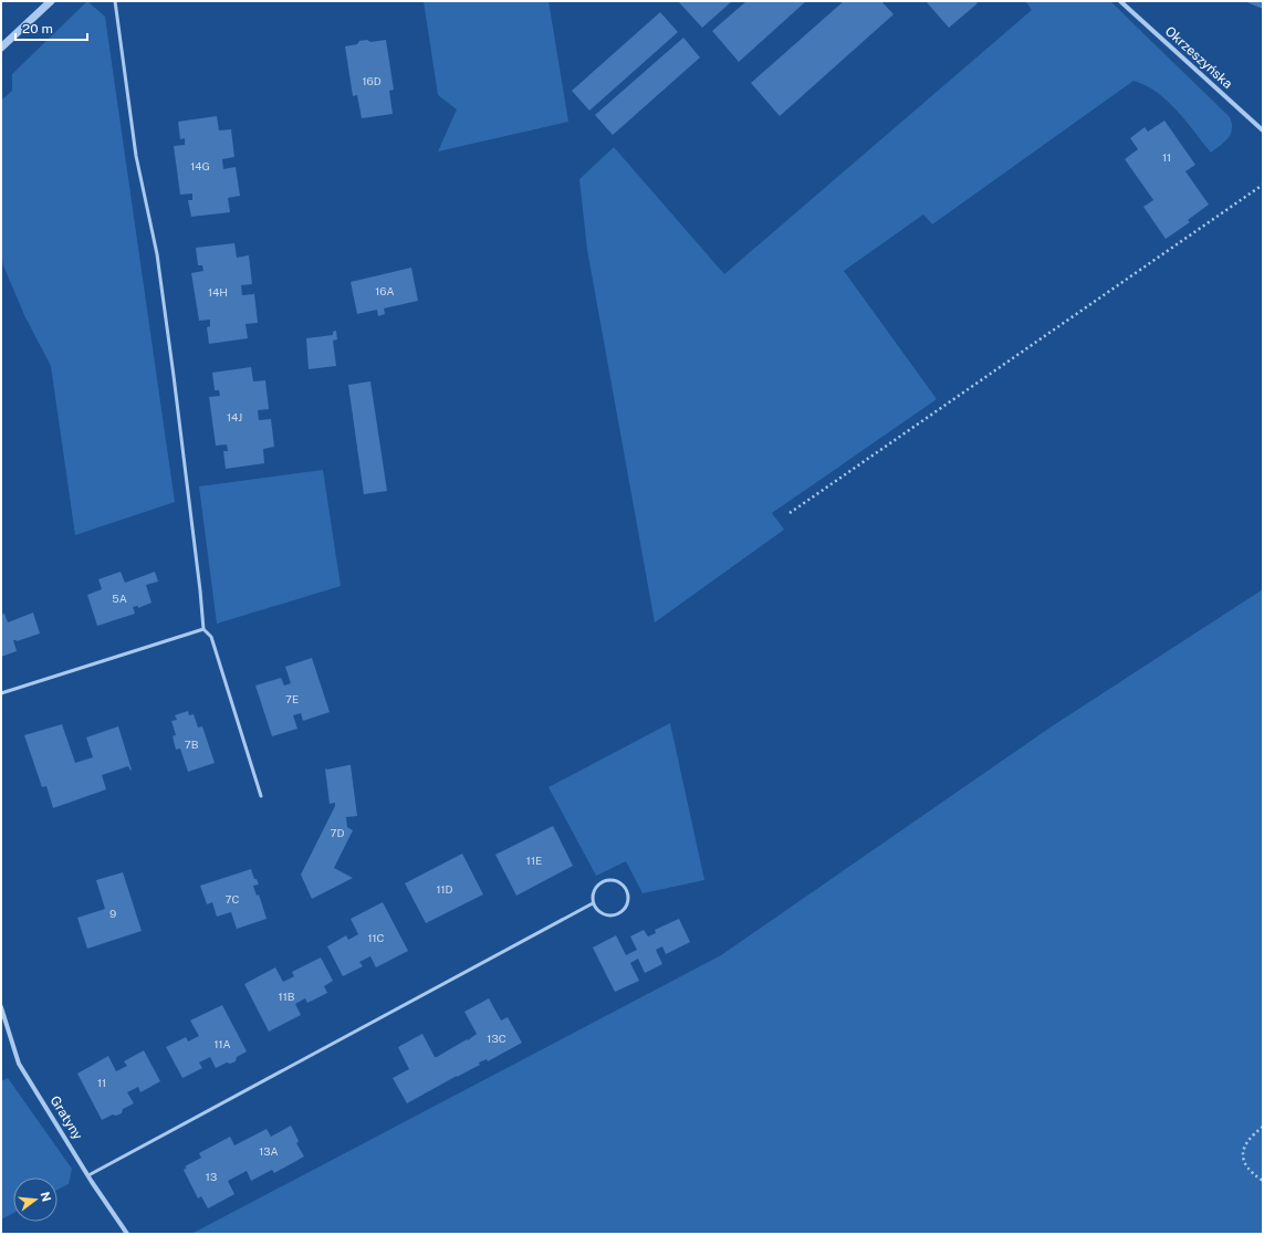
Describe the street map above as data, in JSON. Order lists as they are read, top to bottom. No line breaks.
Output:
{"streets":{"street":["Okrzeszyńska","Gratyny"]},"house_numbers":["16D","11","14G","16A","14H","14J","5A","7E","7B","7D","11E","11D","7C","9","11C","11B","13C","11A","11","13A","13"],"scale_bar":"20 m","north":"right"}
